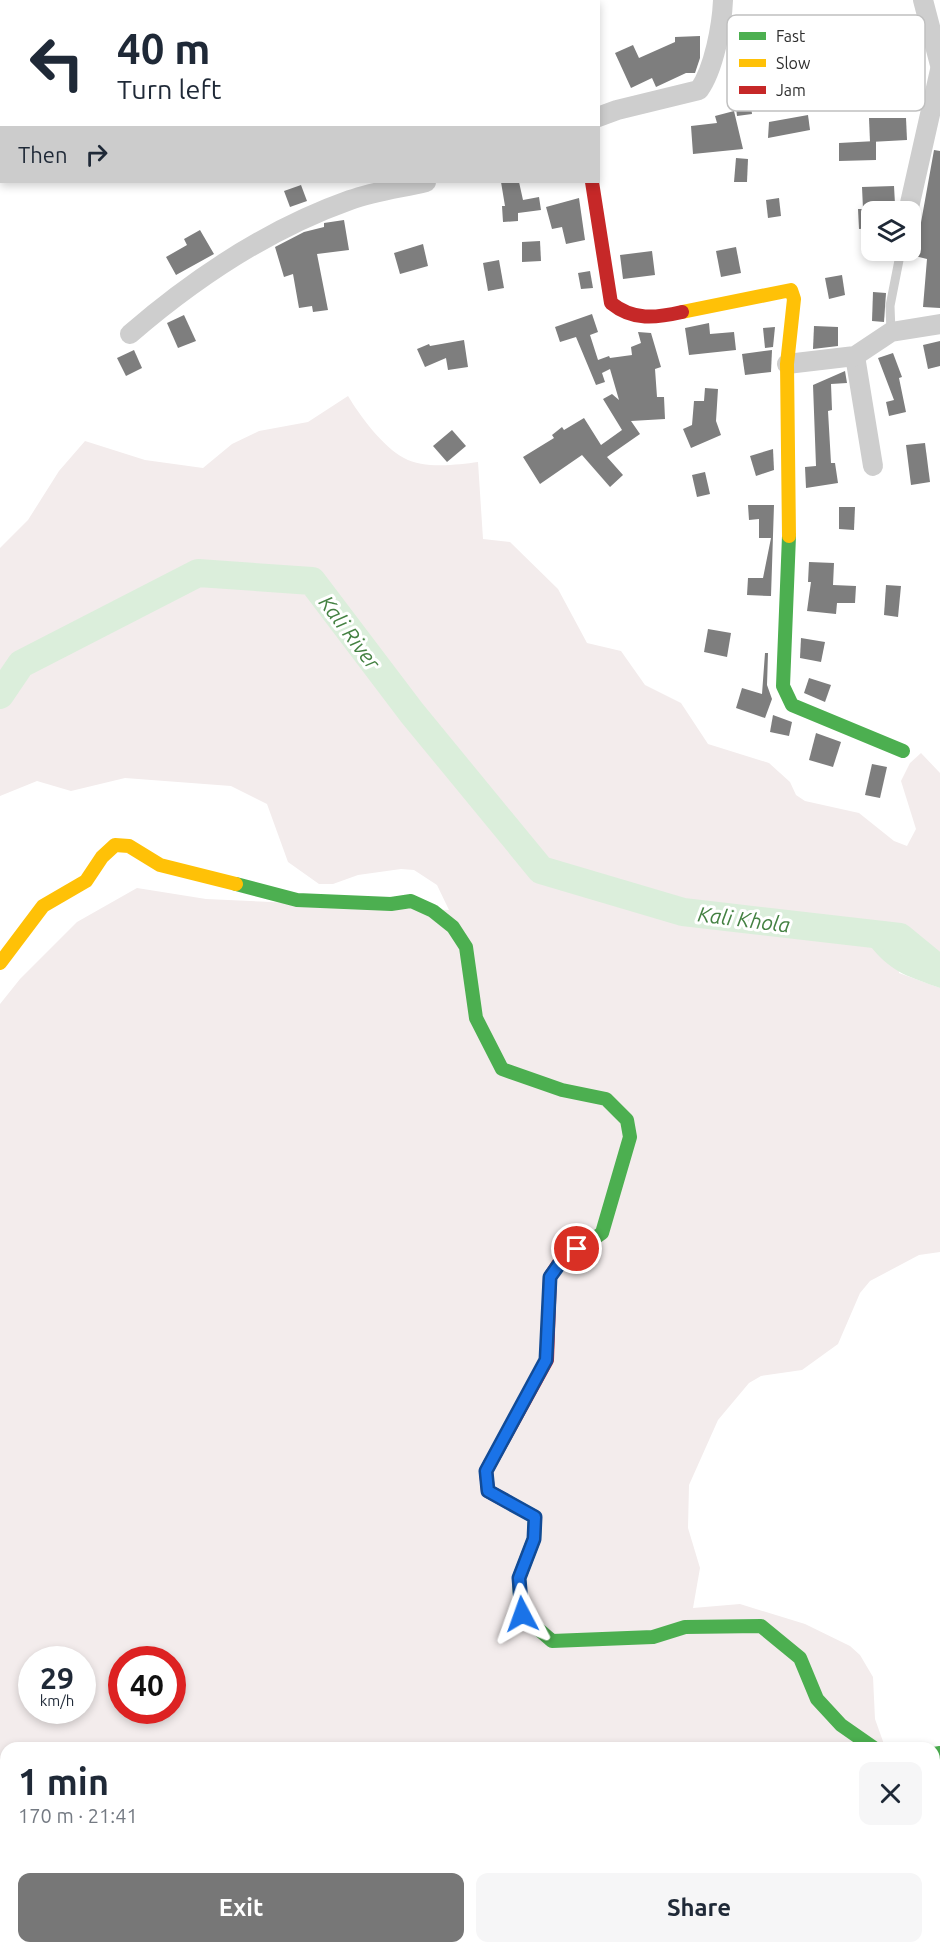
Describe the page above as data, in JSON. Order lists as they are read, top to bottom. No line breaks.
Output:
{"water":["Kali River","Kali Khola"],"legend":["Fast","Slow","Jam"],"page":{"turn":["40 m","Turn left"],"then":"Then","speed":"29 km/h","limit":"40","heading":["1 min","170 m · 21:41"],"buttons":["Exit","Share"]}}
